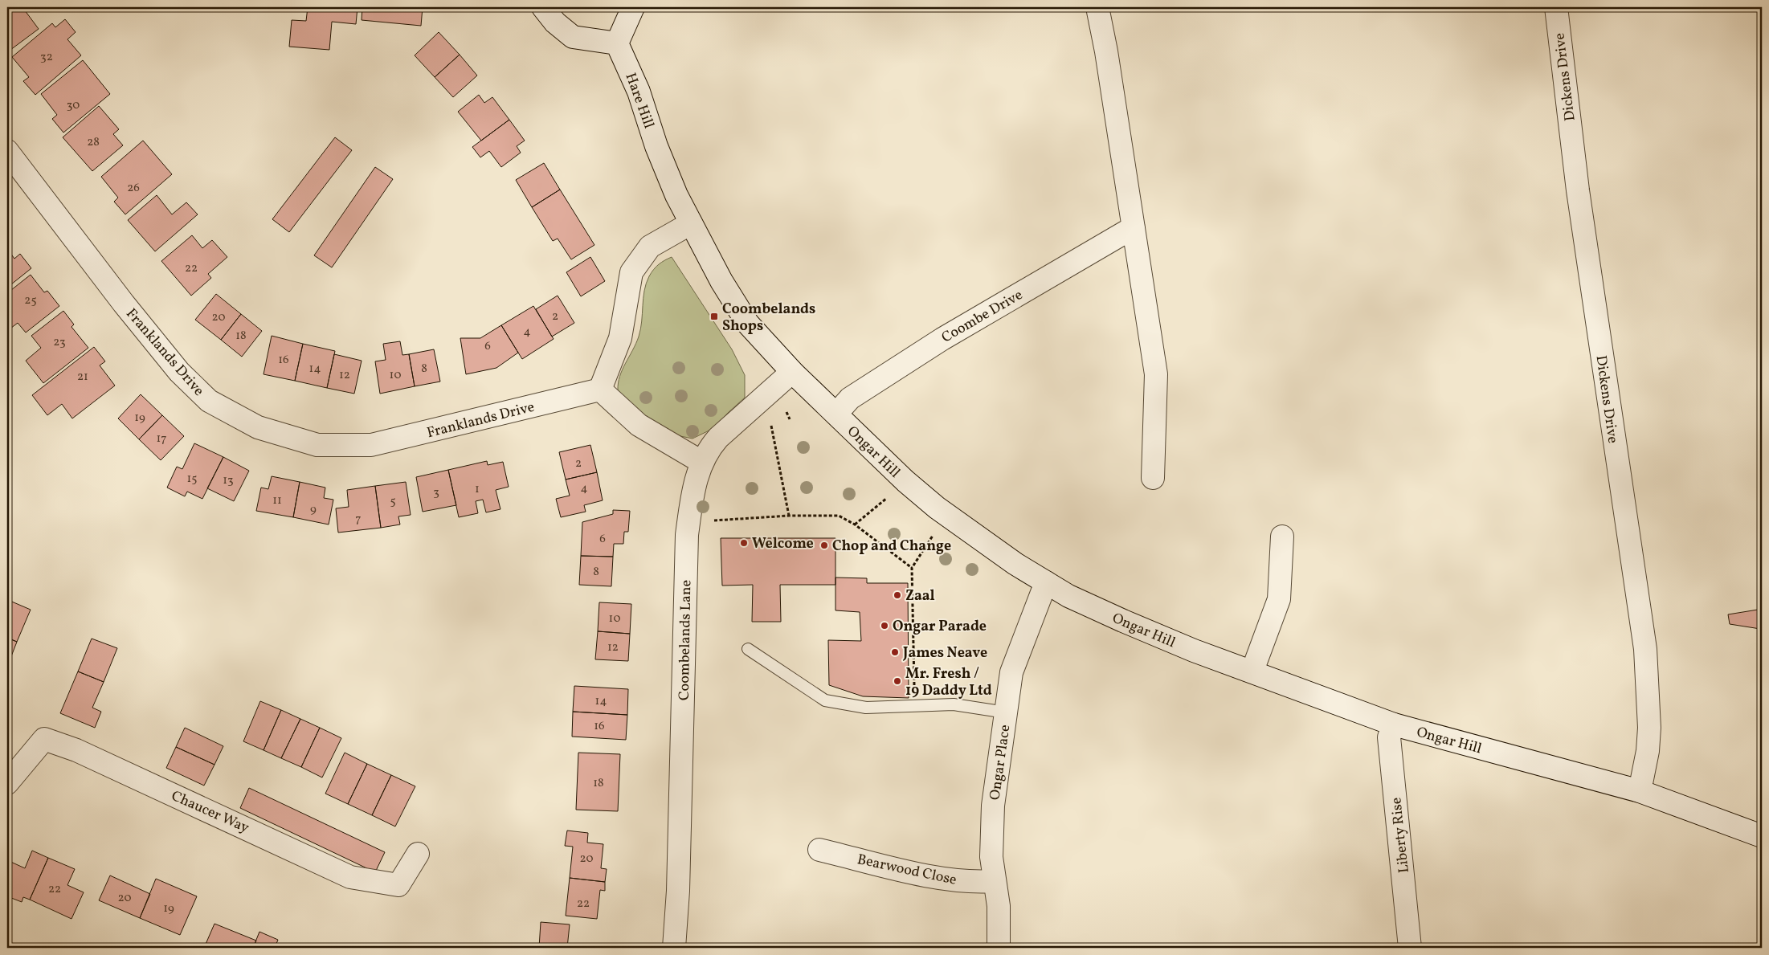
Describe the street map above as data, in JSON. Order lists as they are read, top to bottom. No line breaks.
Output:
{"streets":{"street":["Dickens Drive","Hare Hill","Coombe Drive","Franklands Drive","Ongar Hill","Coombelands Lane","Ongar Place","Chaucer Way","Liberty Rise","Bearwood Close"]},"crossings":[["Dickens Drive","Ongar Hill"],["Hare Hill","Ongar Hill"],["Coombe Drive","Ongar Hill"],["Ongar Hill","Coombelands Lane"],["Ongar Hill","Ongar Place"],["Ongar Hill","Liberty Rise"],["Ongar Place","Bearwood Close"]],"places":{"transit":["Coombelands Shops"],"other":["Welcome","Chop and Change","Zaal","Ongar Parade","James Neave","Mr. Fresh / 19 Daddy Ltd"]},"house_numbers":["32","30","28","26","22","25","2","20","4","18","23","6","16","14","8","12","10","21","19","17","2","15","13","4","1","3","11","5","9","7","6","8","10","12","14","16","18","20","22","20","22","19"]}
